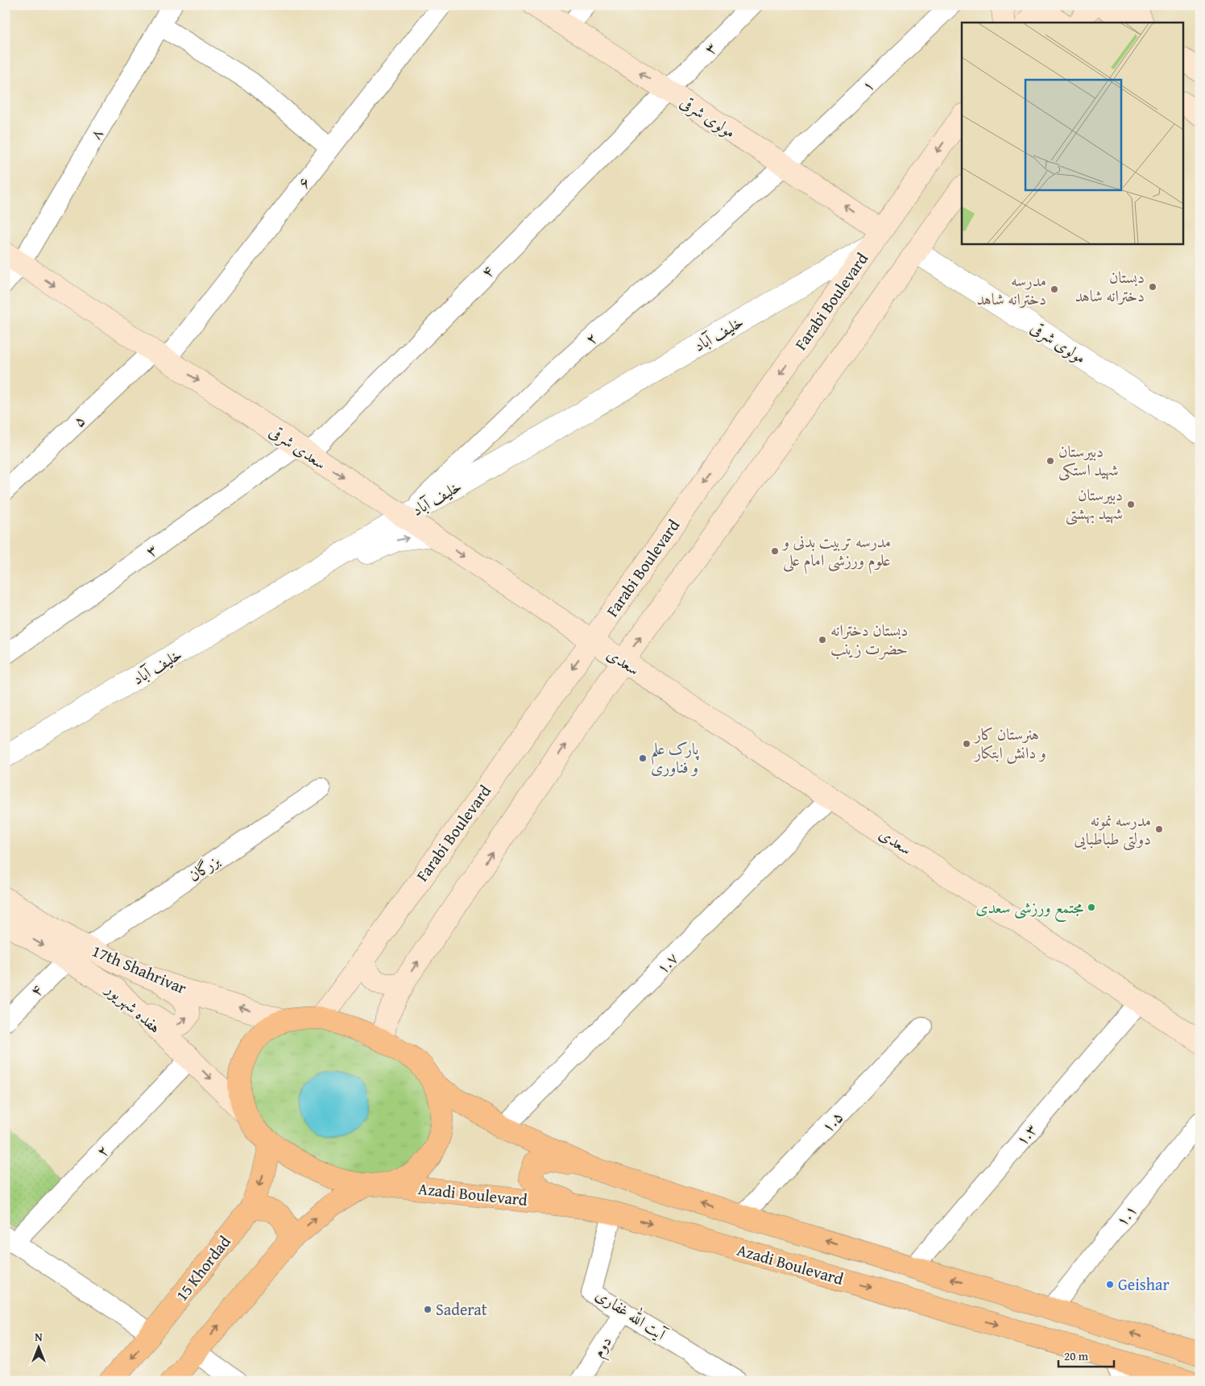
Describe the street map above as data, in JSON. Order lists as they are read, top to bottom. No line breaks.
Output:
{"streets":{"main road":["مولوی شرقی","Farabi Boulevard","سعدی شرقی","سعدی","17th Shahrivar","هفده شهریور","Azadi Boulevard","15 Khordad"],"street":["۳","۱","۸","۶","۴","خلیف آباد","۲","۵","بزرگان","۱.۷","۱.۵","۱.۳","۱.۱","آیت الله غفاری","دوم"]},"crossings":[["۳","مولوی شرقی"],["۳","۴"],["۳","سعدی شرقی"],["۱","مولوی شرقی"],["۱","۲"],["مولوی شرقی","۴"],["مولوی شرقی","Farabi Boulevard"],["مولوی شرقی","خلیف آباد"],["مولوی شرقی","۲"],["۸","سعدی شرقی"],["۶","۵"],["۶","سعدی شرقی"],["۴","سعدی شرقی"],["۴","هفده شهریور"],["Farabi Boulevard","خلیف آباد"],["Farabi Boulevard","سعدی شرقی"],["Farabi Boulevard","سعدی"],["خلیف آباد","۲"],["خلیف آباد","سعدی شرقی"],["۲","سعدی شرقی"],["۲","هفده شهریور"],["۵","سعدی شرقی"],["سعدی شرقی","سعدی"],["سعدی","۱.۷"],["سعدی","۱.۳"],["بزرگان","17th Shahrivar"],["۱.۷","Azadi Boulevard"],["۱.۵","Azadi Boulevard"],["۱.۳","Azadi Boulevard"],["Azadi Boulevard","۱.۱"],["Azadi Boulevard","آیت الله غفاری"],["آیت الله غفاری","دوم"]],"one_way":["سعدی شرقی","17th Shahrivar","هفده شهریور","15 Khordad"],"places":["دبستان دخترانه شاهد","مدرسه دخترانه شاهد","دبیرستان شهید استکی","دبیرستان شهید بهشتی","مدرسه تربیت بدنی و علوم ورزشی امام علی","دبستان دخترانه حضرت زینب","هنرستان کار و دانش ابتکار","پارک علم و فناوری","مدرسه نمونه دولتی طباطبایی","مجتمع ورزشی سعدی","Geishar","Saderat"],"scale_bar":"20 m","north":"top"}
